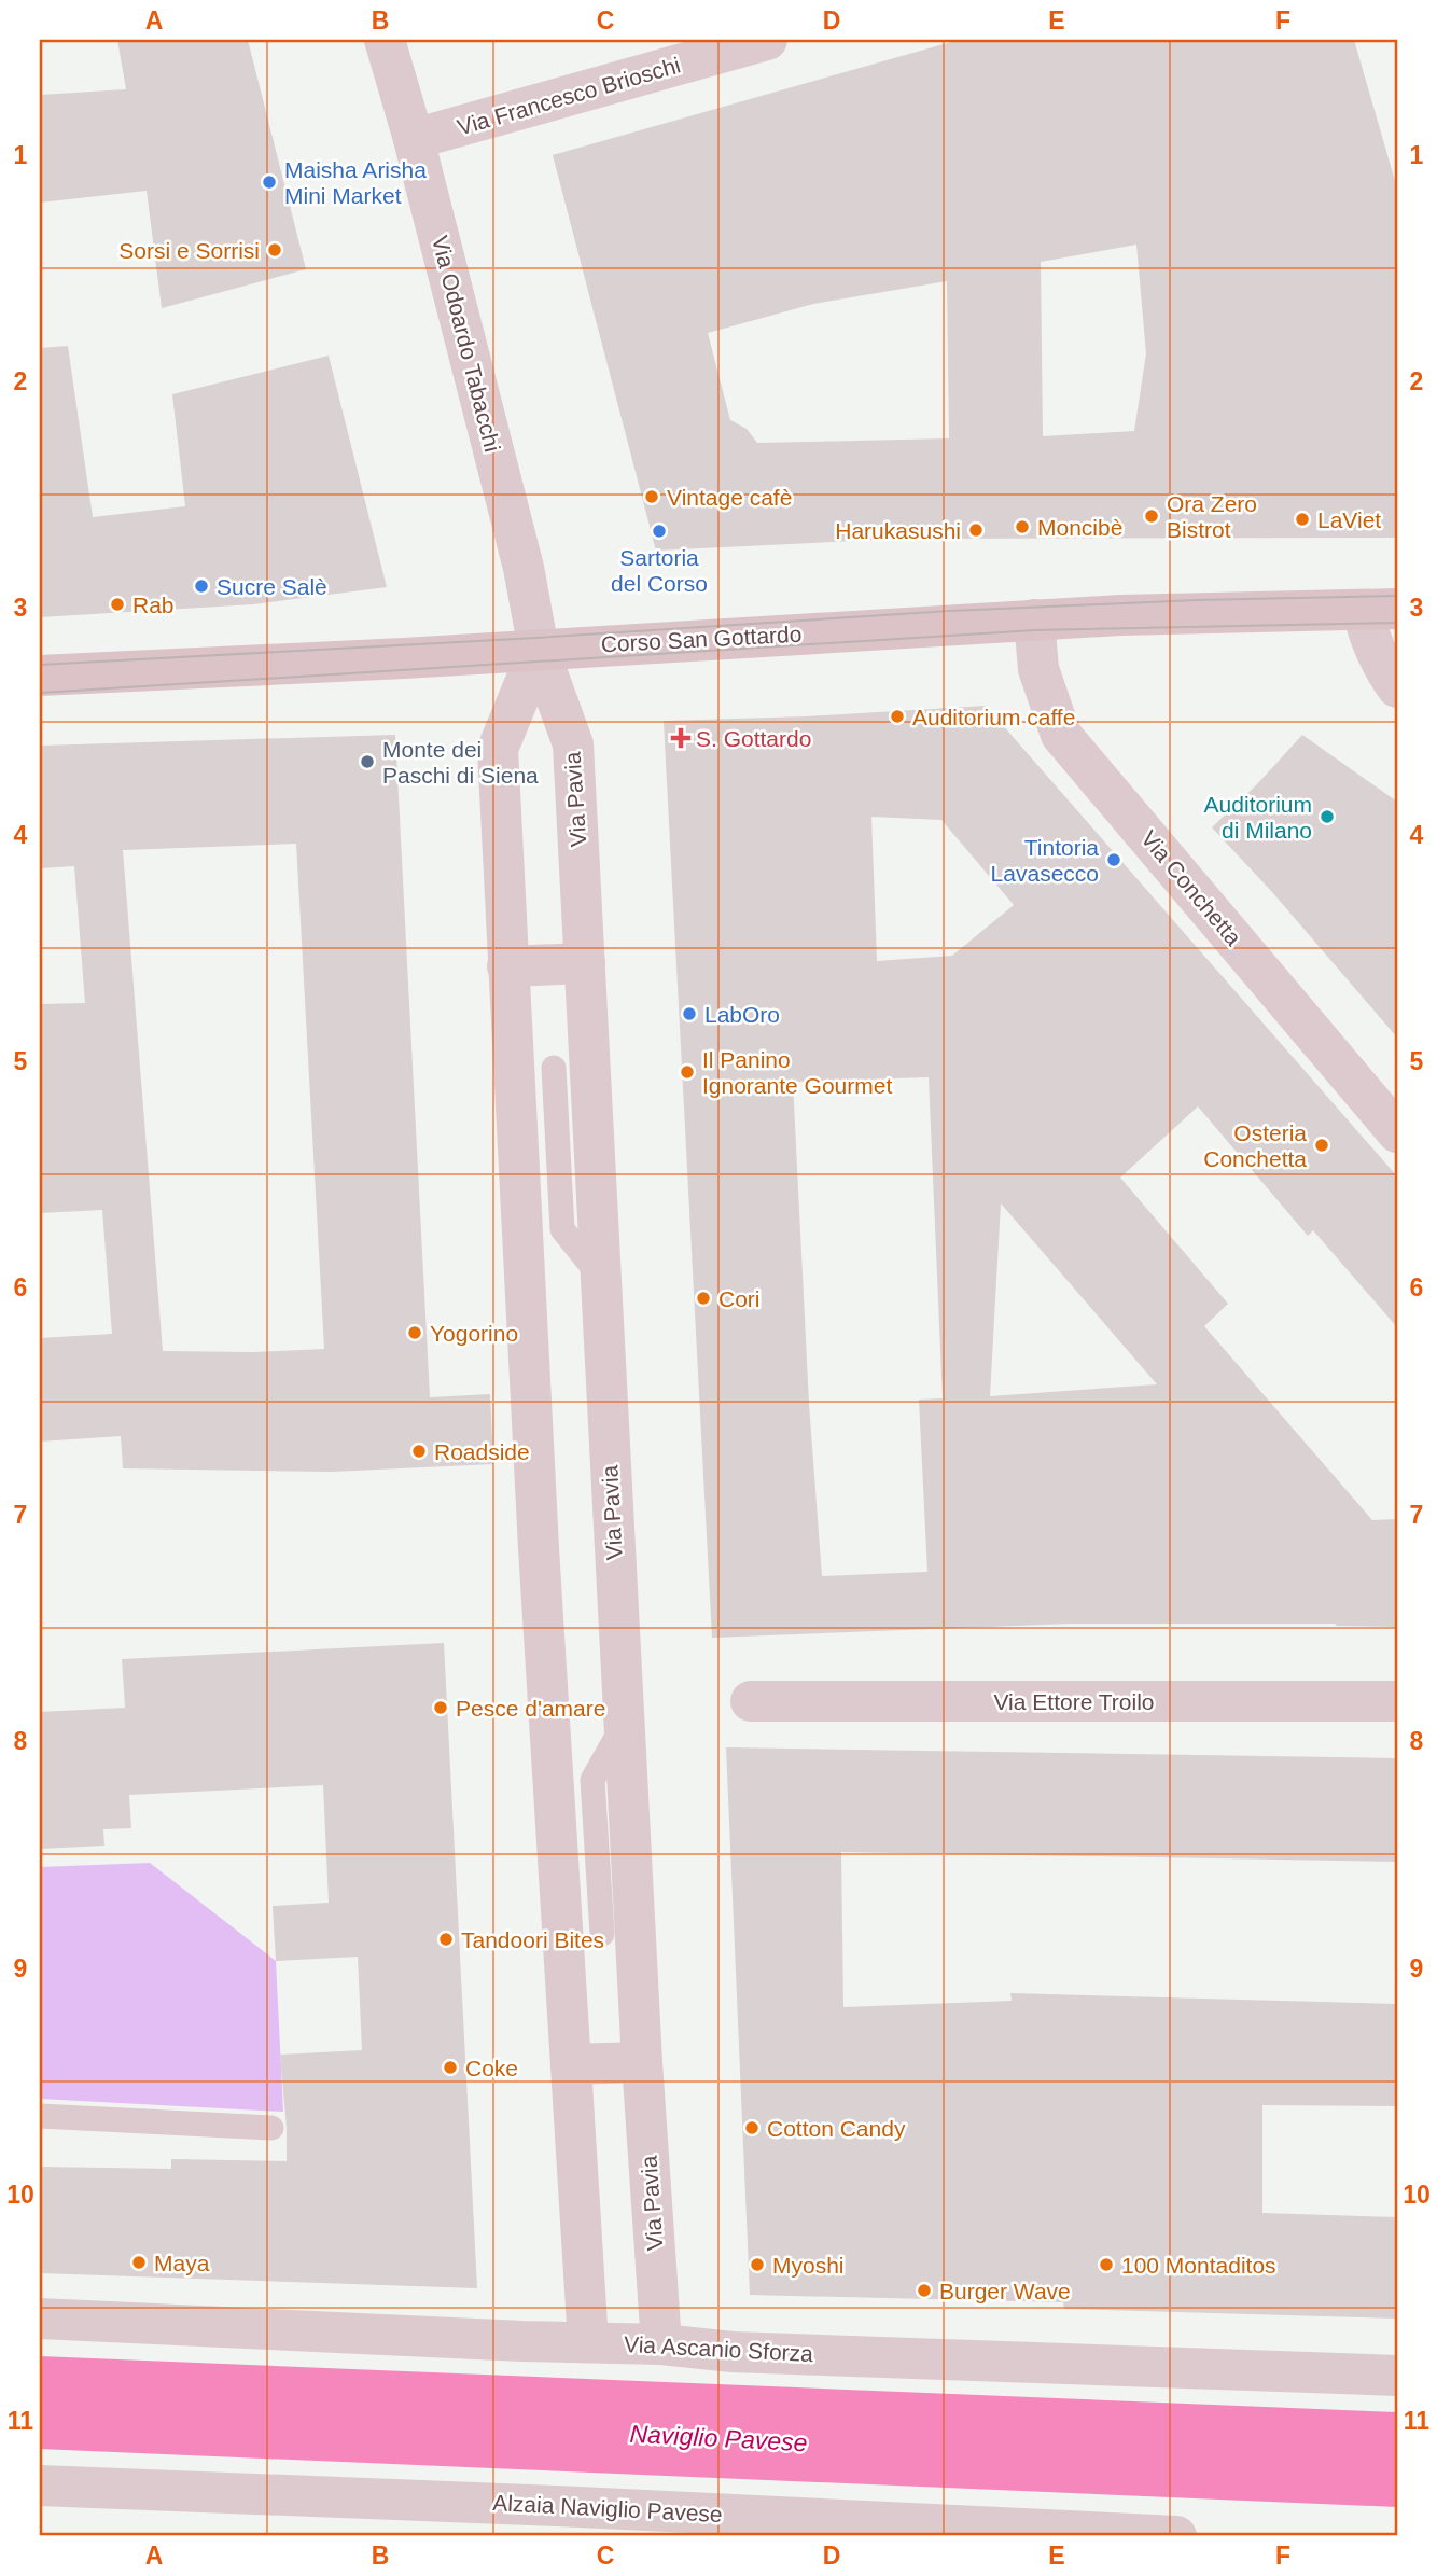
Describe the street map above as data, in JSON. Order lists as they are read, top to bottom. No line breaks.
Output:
{"streets":{"street":["Via Francesco Brioschi","Via Odoardo Tabacchi","Corso San Gottardo","Via Pavia","Via Conchetta","Via Ettore Troilo","Via Ascanio Sforza","Alzaia Naviglio Pavese"]},"crossings":[["Via Francesco Brioschi","Via Odoardo Tabacchi"],["Via Odoardo Tabacchi","Corso San Gottardo"],["Via Odoardo Tabacchi","Via Pavia"],["Corso San Gottardo","Via Pavia"],["Corso San Gottardo","Via Conchetta"],["Via Pavia","Via Ascanio Sforza"]],"water":["Naviglio Pavese"],"places":{"other":["Maisha Arisha Mini Market","Sorsi e Sorrisi","Vintage cafè","Ora Zero Bistrot","LaViet","Moncibè","Harukasushi","Sartoria del Corso","Sucre Salè","Rab","Auditorium caffe","Monte dei Paschi di Siena","Auditorium di Milano","Tintoria Lavasecco","LabOro","Il Panino Ignorante Gourmet","Osteria Conchetta","Cori","Yogorino","Roadside","Pesce d'amare","Tandoori Bites","Coke","Cotton Candy","Maya","Myoshi","100 Montaditos","Burger Wave"],"health":["S. Gottardo"]},"grid":{"columns":["A","B","C","D","E","F"],"rows":["1","2","3","4","5","6","7","8","9","10","11"]}}
